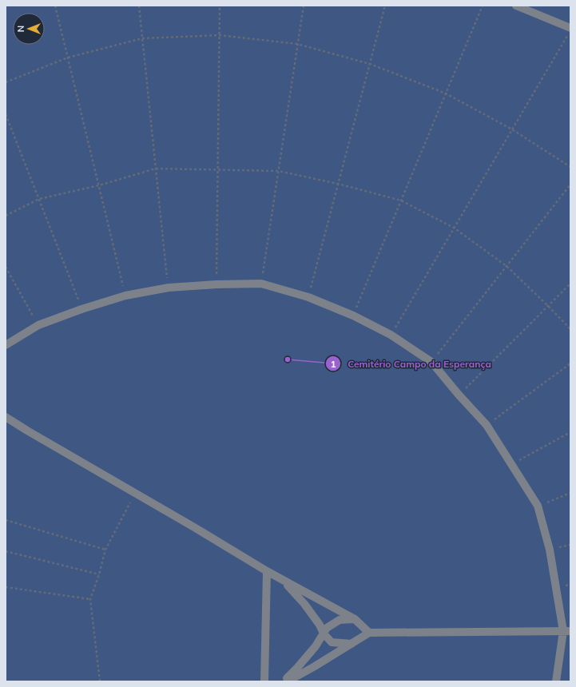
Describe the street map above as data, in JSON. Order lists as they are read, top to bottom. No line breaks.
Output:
{"places":["Cemitério Campo da Esperança"],"north":"left"}
